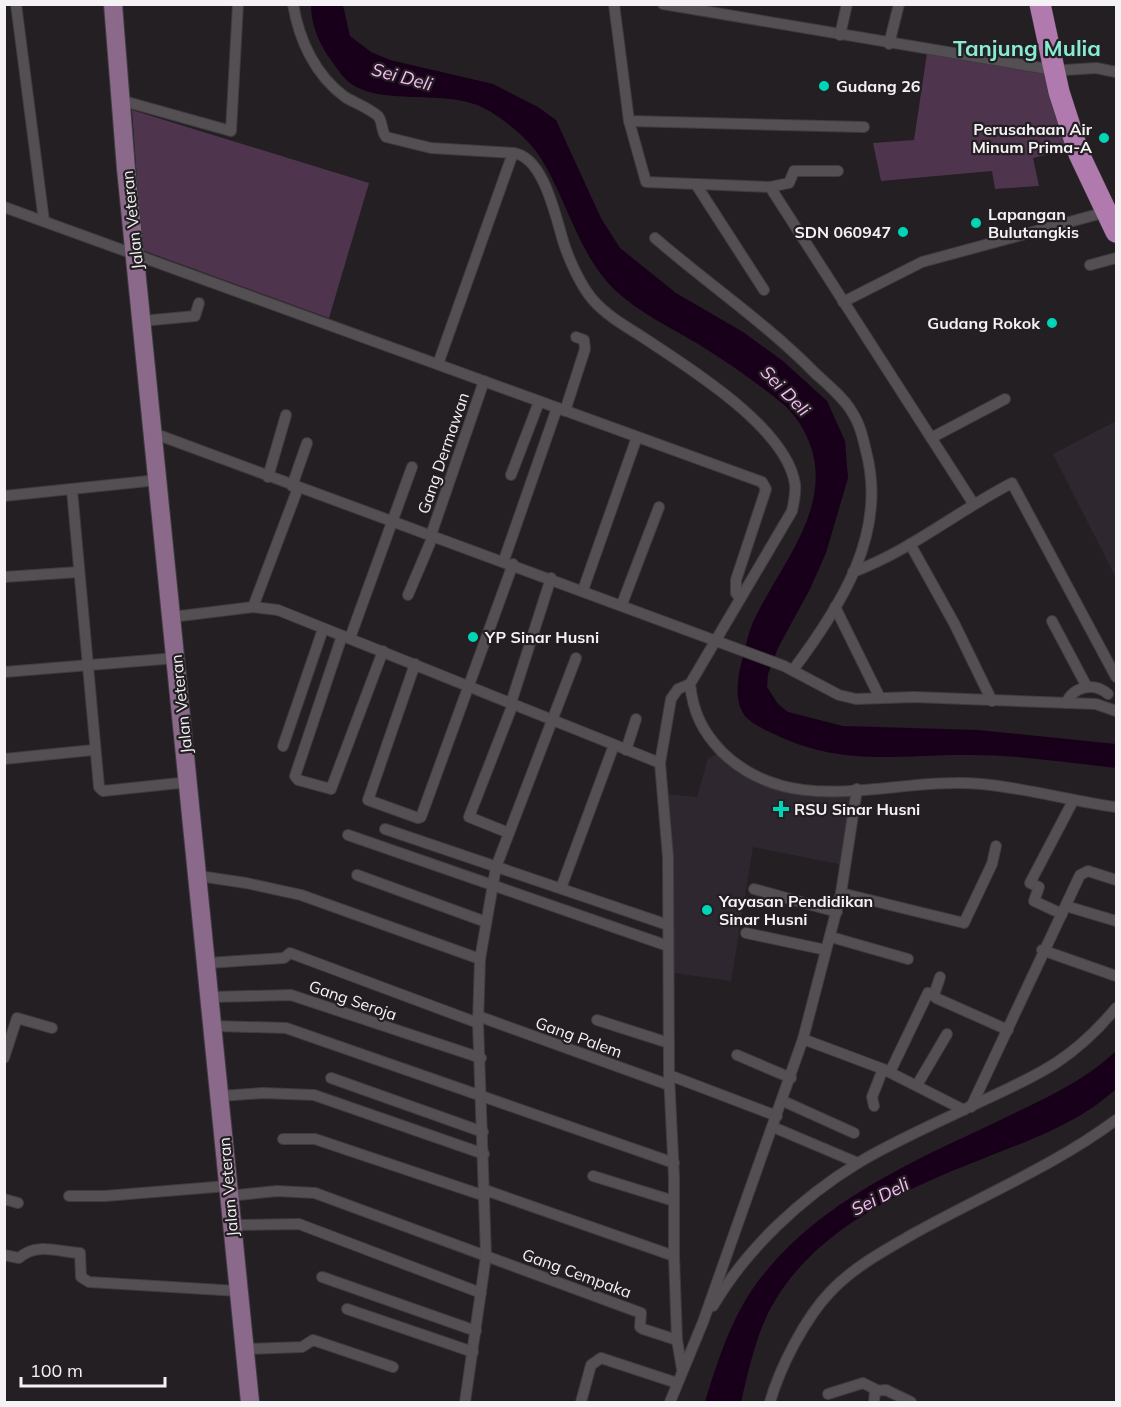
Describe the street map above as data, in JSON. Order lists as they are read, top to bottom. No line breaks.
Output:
{"streets":{"main road":["Jalan Veteran"],"street":["Gang Dermawan","Gang Seroja","Gang Palem","Gang Cempaka"]},"crossings":[["Jalan Veteran","Gang Seroja"],["Jalan Veteran","Gang Palem"]],"districts":["Tanjung Mulia"],"water":["Sei Deli"],"places":{"other":["Gudang 26","Perusahaan Air Minum Prima-A","Lapangan Bulutangkis","SDN 060947","Gudang Rokok","YP Sinar Husni","Yayasan Pendidikan Sinar Husni"],"health":["RSU Sinar Husni"]},"scale_bar":"100 m"}
